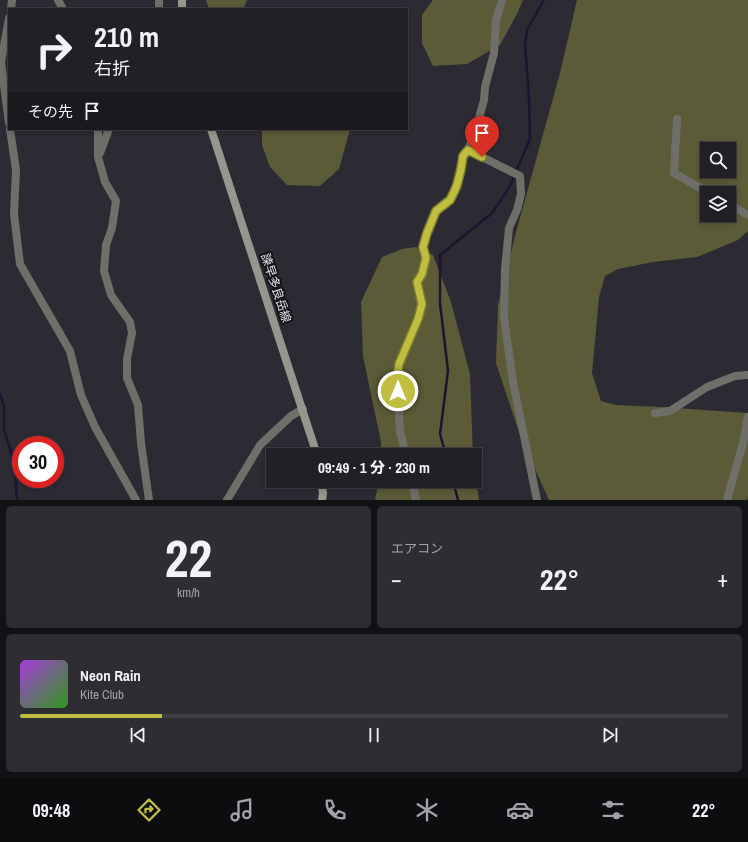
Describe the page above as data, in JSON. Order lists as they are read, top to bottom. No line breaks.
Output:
{"streets":{"main road":["諫早多良岳線"]},"page":{"turn":["210 m","右折"],"then":"その先","limit":"30","trip":"09:49 · 1 分 · 230 m","tile":[["22","km/h"],"エアコン"],"heat":["−","22°","+"],"song":["Neon Rain","Kite Club"],"tabs":["09:48","22°"]}}
